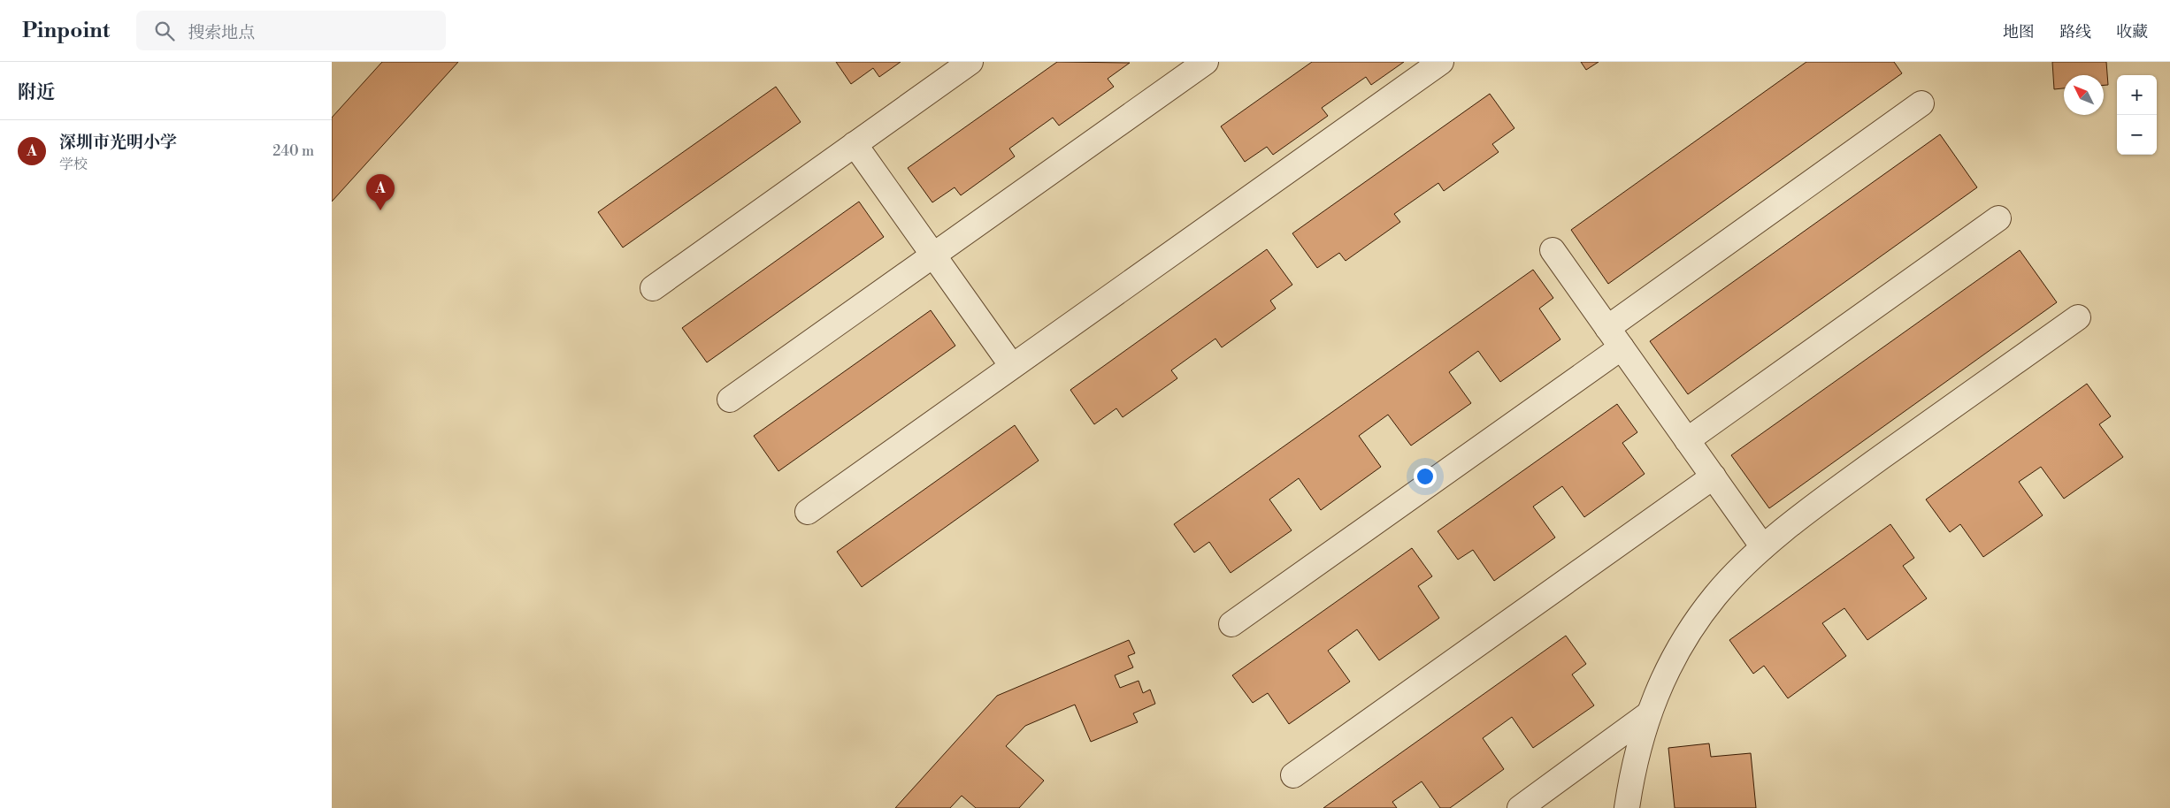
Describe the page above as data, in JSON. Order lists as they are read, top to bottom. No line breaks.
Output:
{"north":"top left","page":{"header":"Pinpoint","search":"搜索地点","nav":["地图","路线","收藏"],"heading":"附近","map_buttons":["+","−"],"list":[{"mark":"A","name":"深圳市光明小学","note":"学校","value":"240 m"}],"pins":"A"}}
